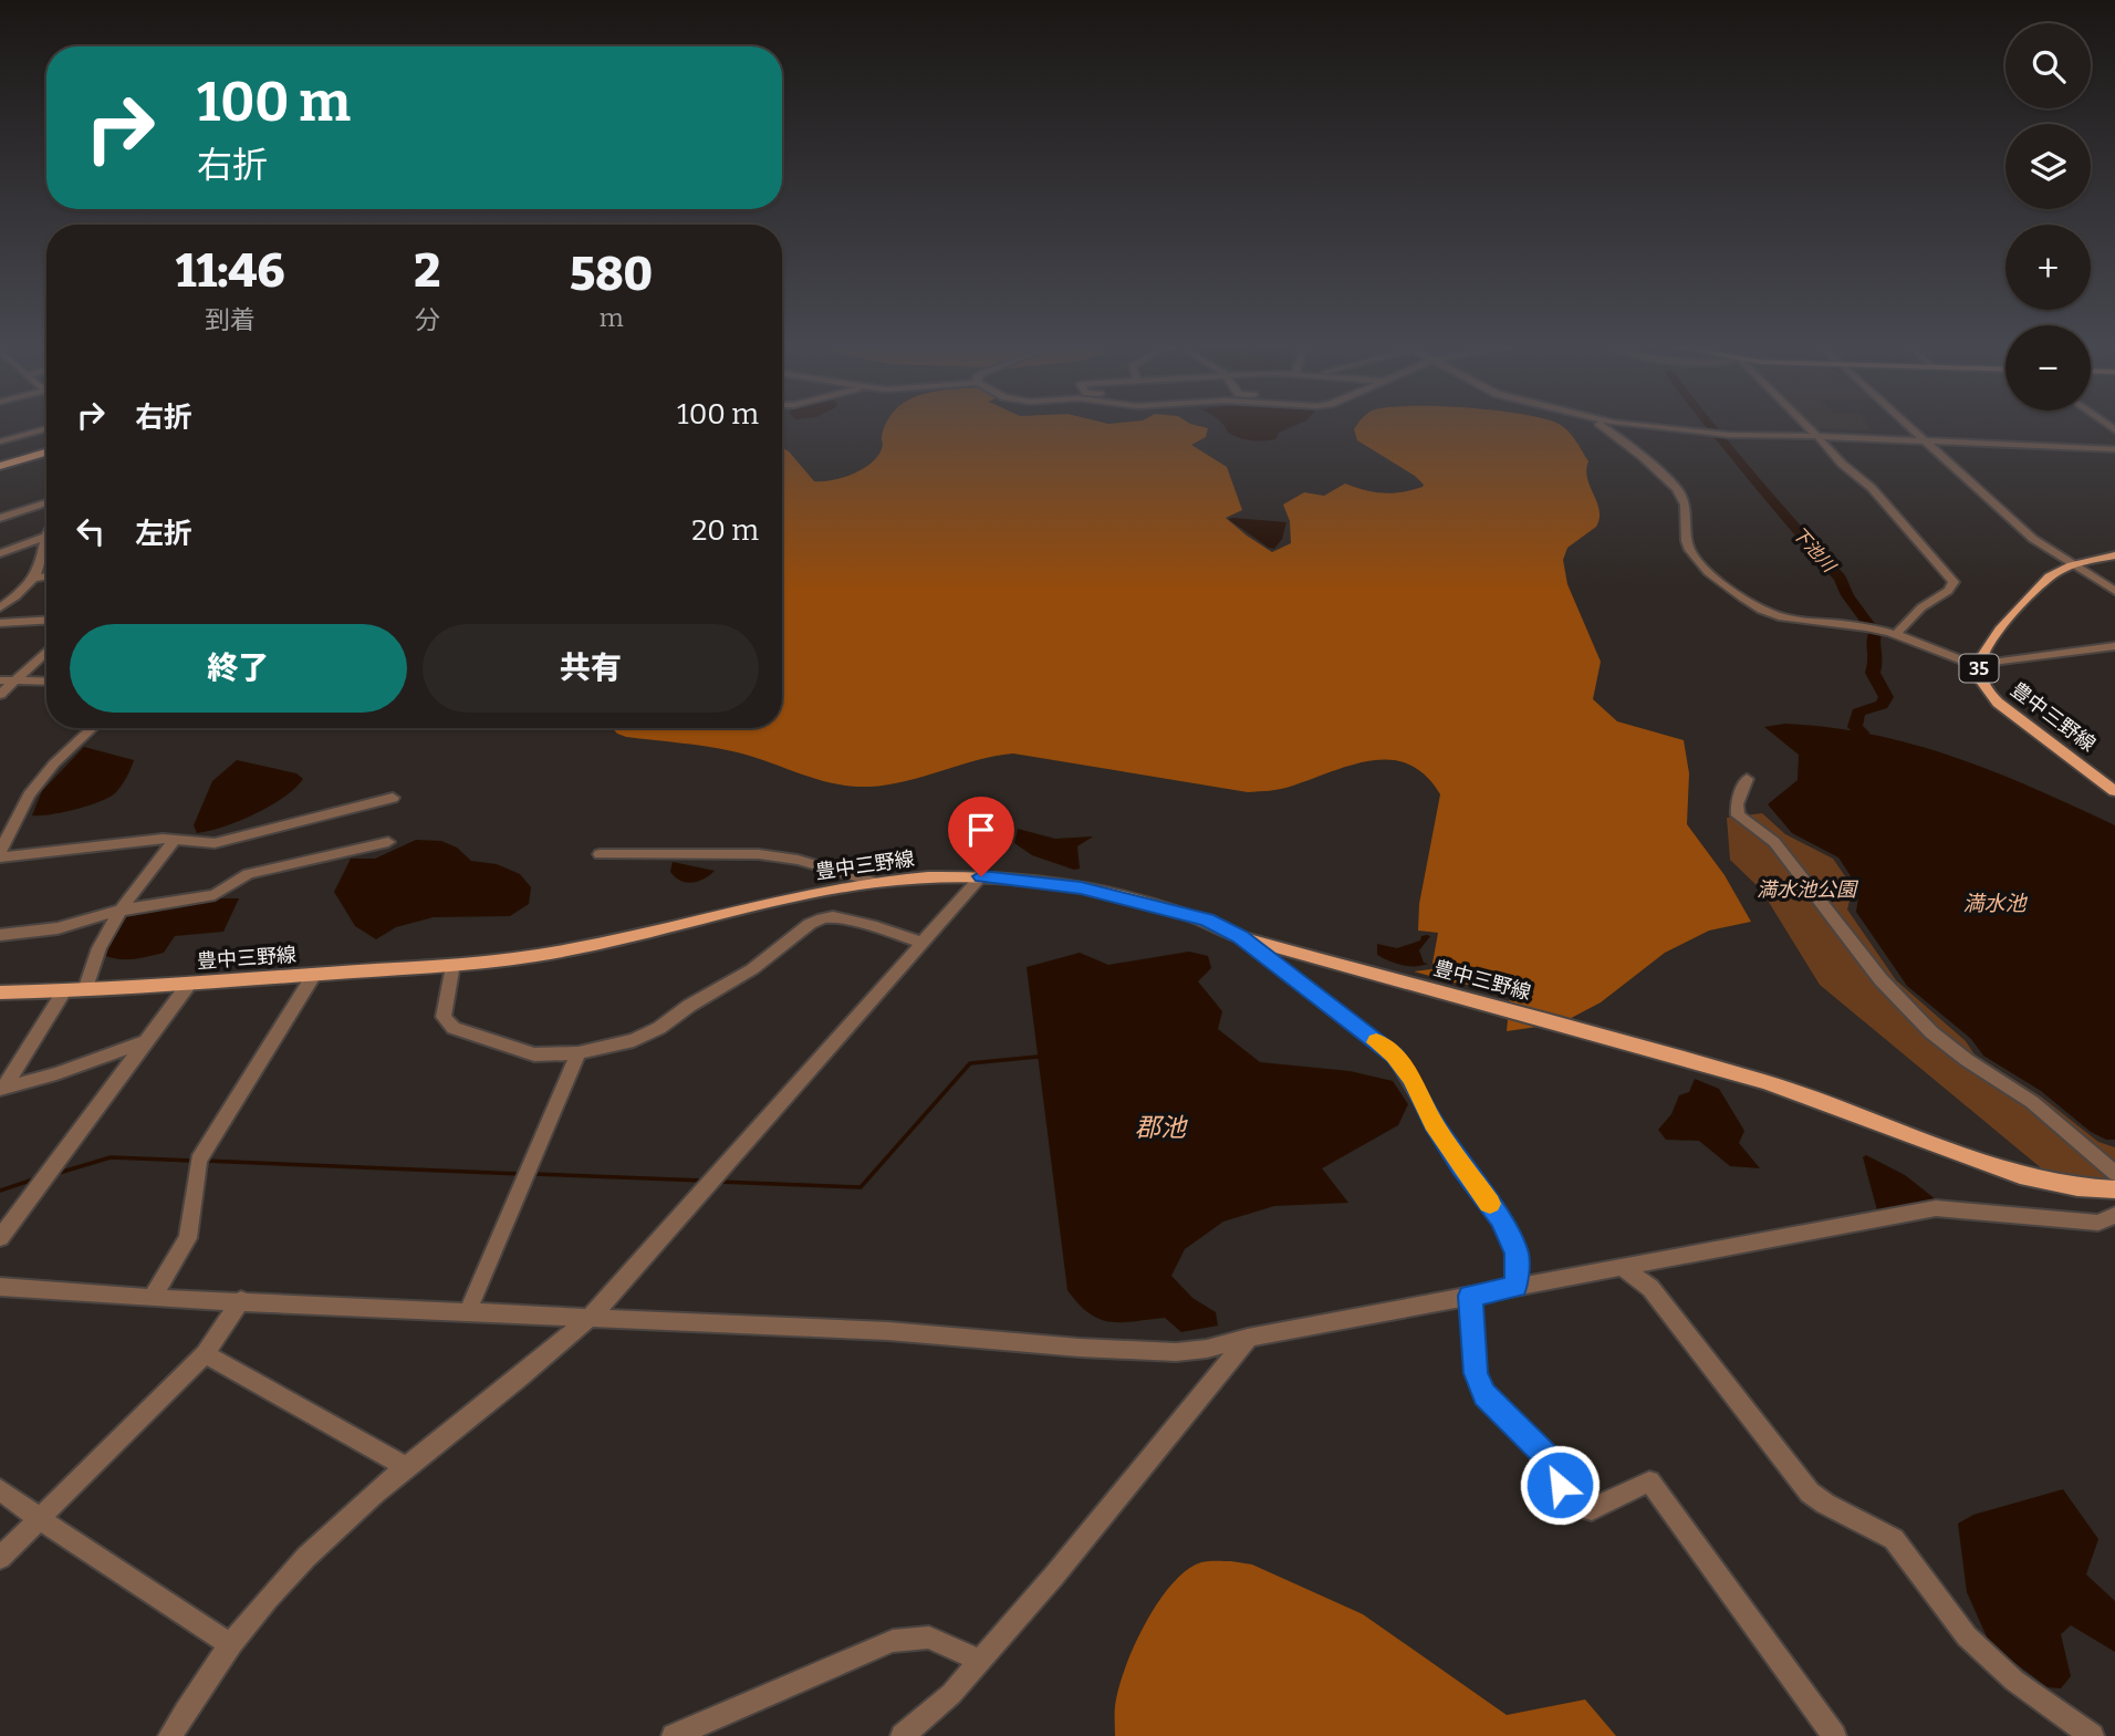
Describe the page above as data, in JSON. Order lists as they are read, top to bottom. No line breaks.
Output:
{"streets":{"main road":["35","豊中三野線"]},"crossings":[["35","豊中三野線"]],"water":["下池川","満水池","郡池"],"parks":["満水池公園"],"page":{"map_buttons":["+","−"],"turn":["100 m","右折"],"eta":["11:46","到着","2","分","580","m"],"list":[{"name":"右折","value":"100 m"},{"name":"左折","value":"20 m"}],"buttons":["終了","共有"]}}
